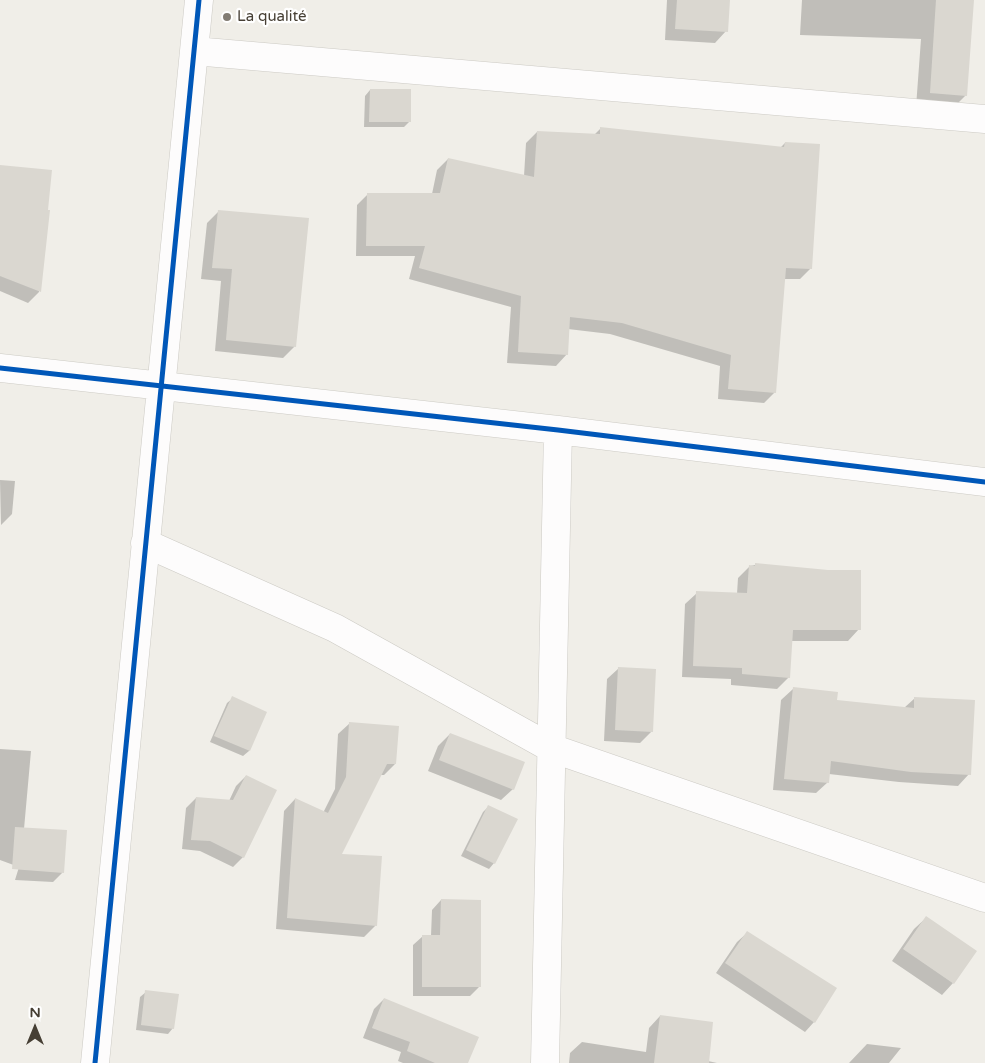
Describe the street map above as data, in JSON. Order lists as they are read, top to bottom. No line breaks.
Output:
{"places":["La qualité"],"north":"top"}
